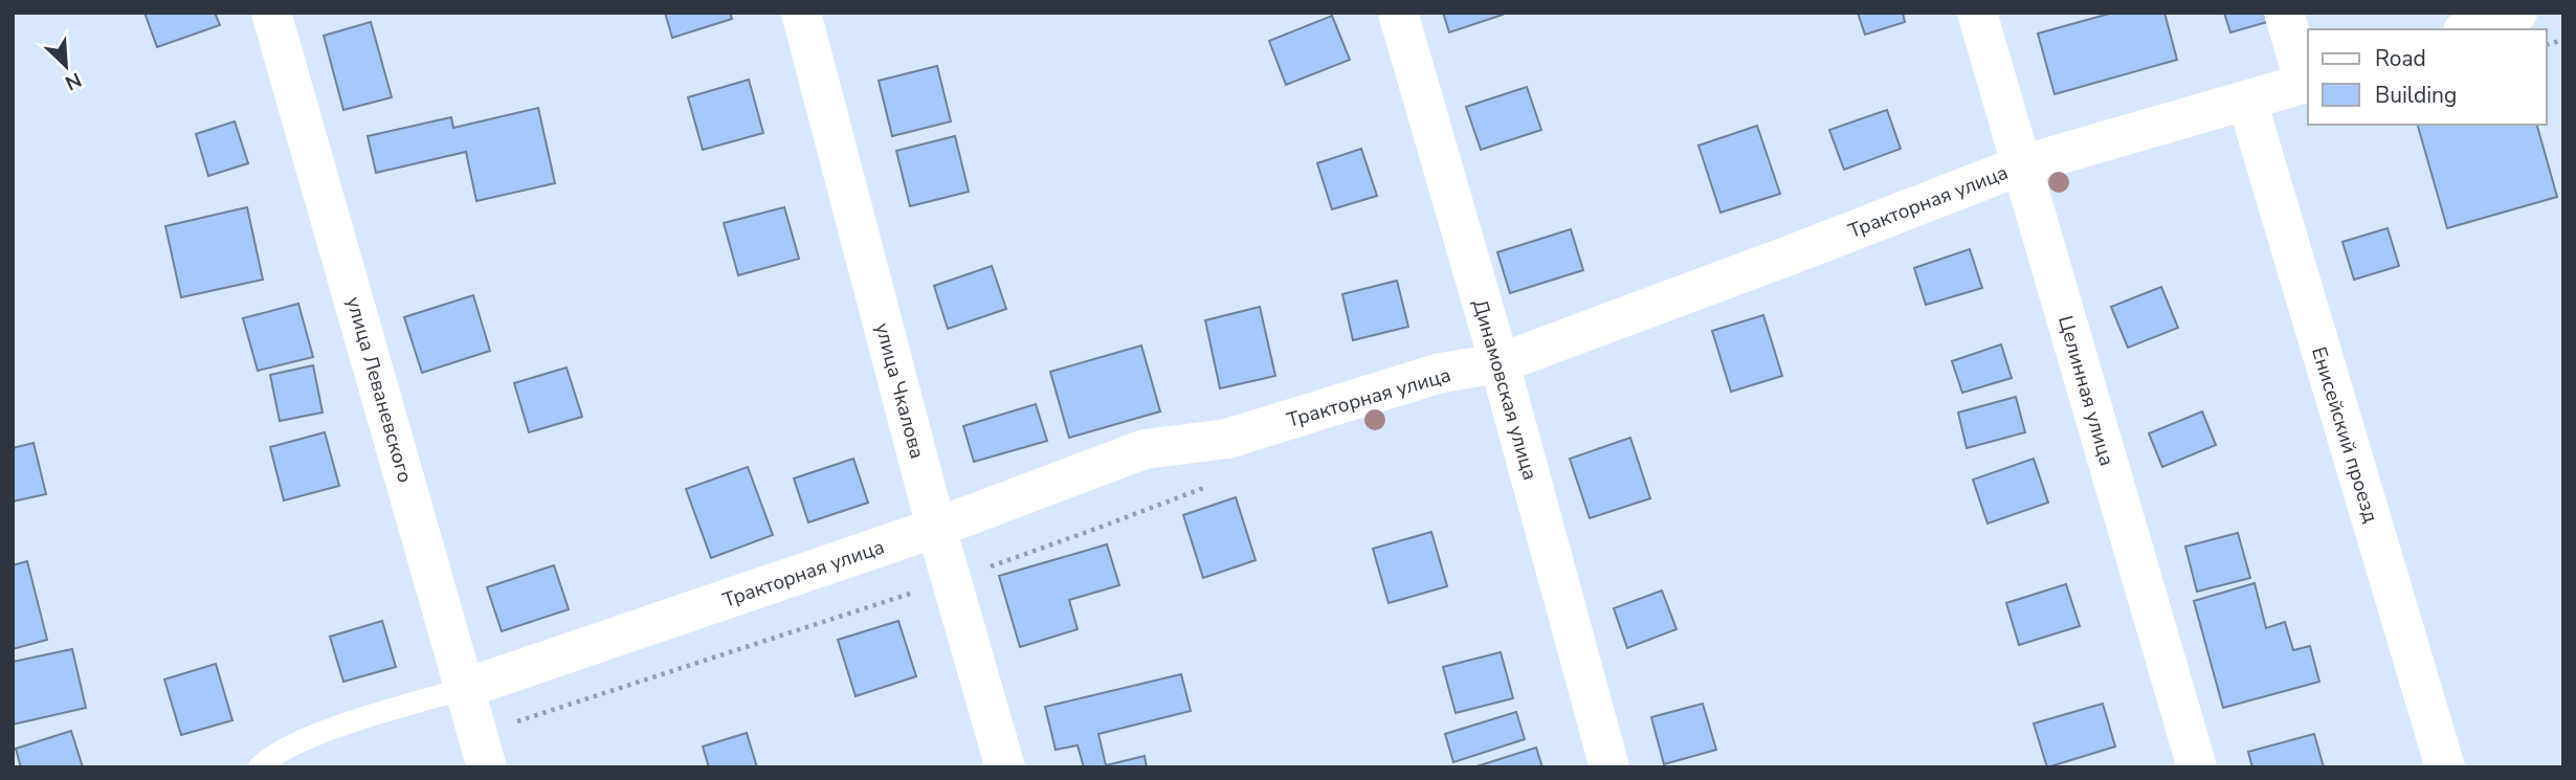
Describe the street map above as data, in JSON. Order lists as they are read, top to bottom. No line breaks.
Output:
{"streets":{"street":["Тракторная улица","улица Леваневского","Динамовская улица","улица Чкалова","Целинная улица","Енисейский проезд"]},"crossings":[["Тракторная улица","улица Леваневского"],["Тракторная улица","Динамовская улица"],["Тракторная улица","улица Чкалова"],["Тракторная улица","Целинная улица"],["Тракторная улица","Енисейский проезд"]],"legend":["Road","Building"],"north":"bottom right"}
